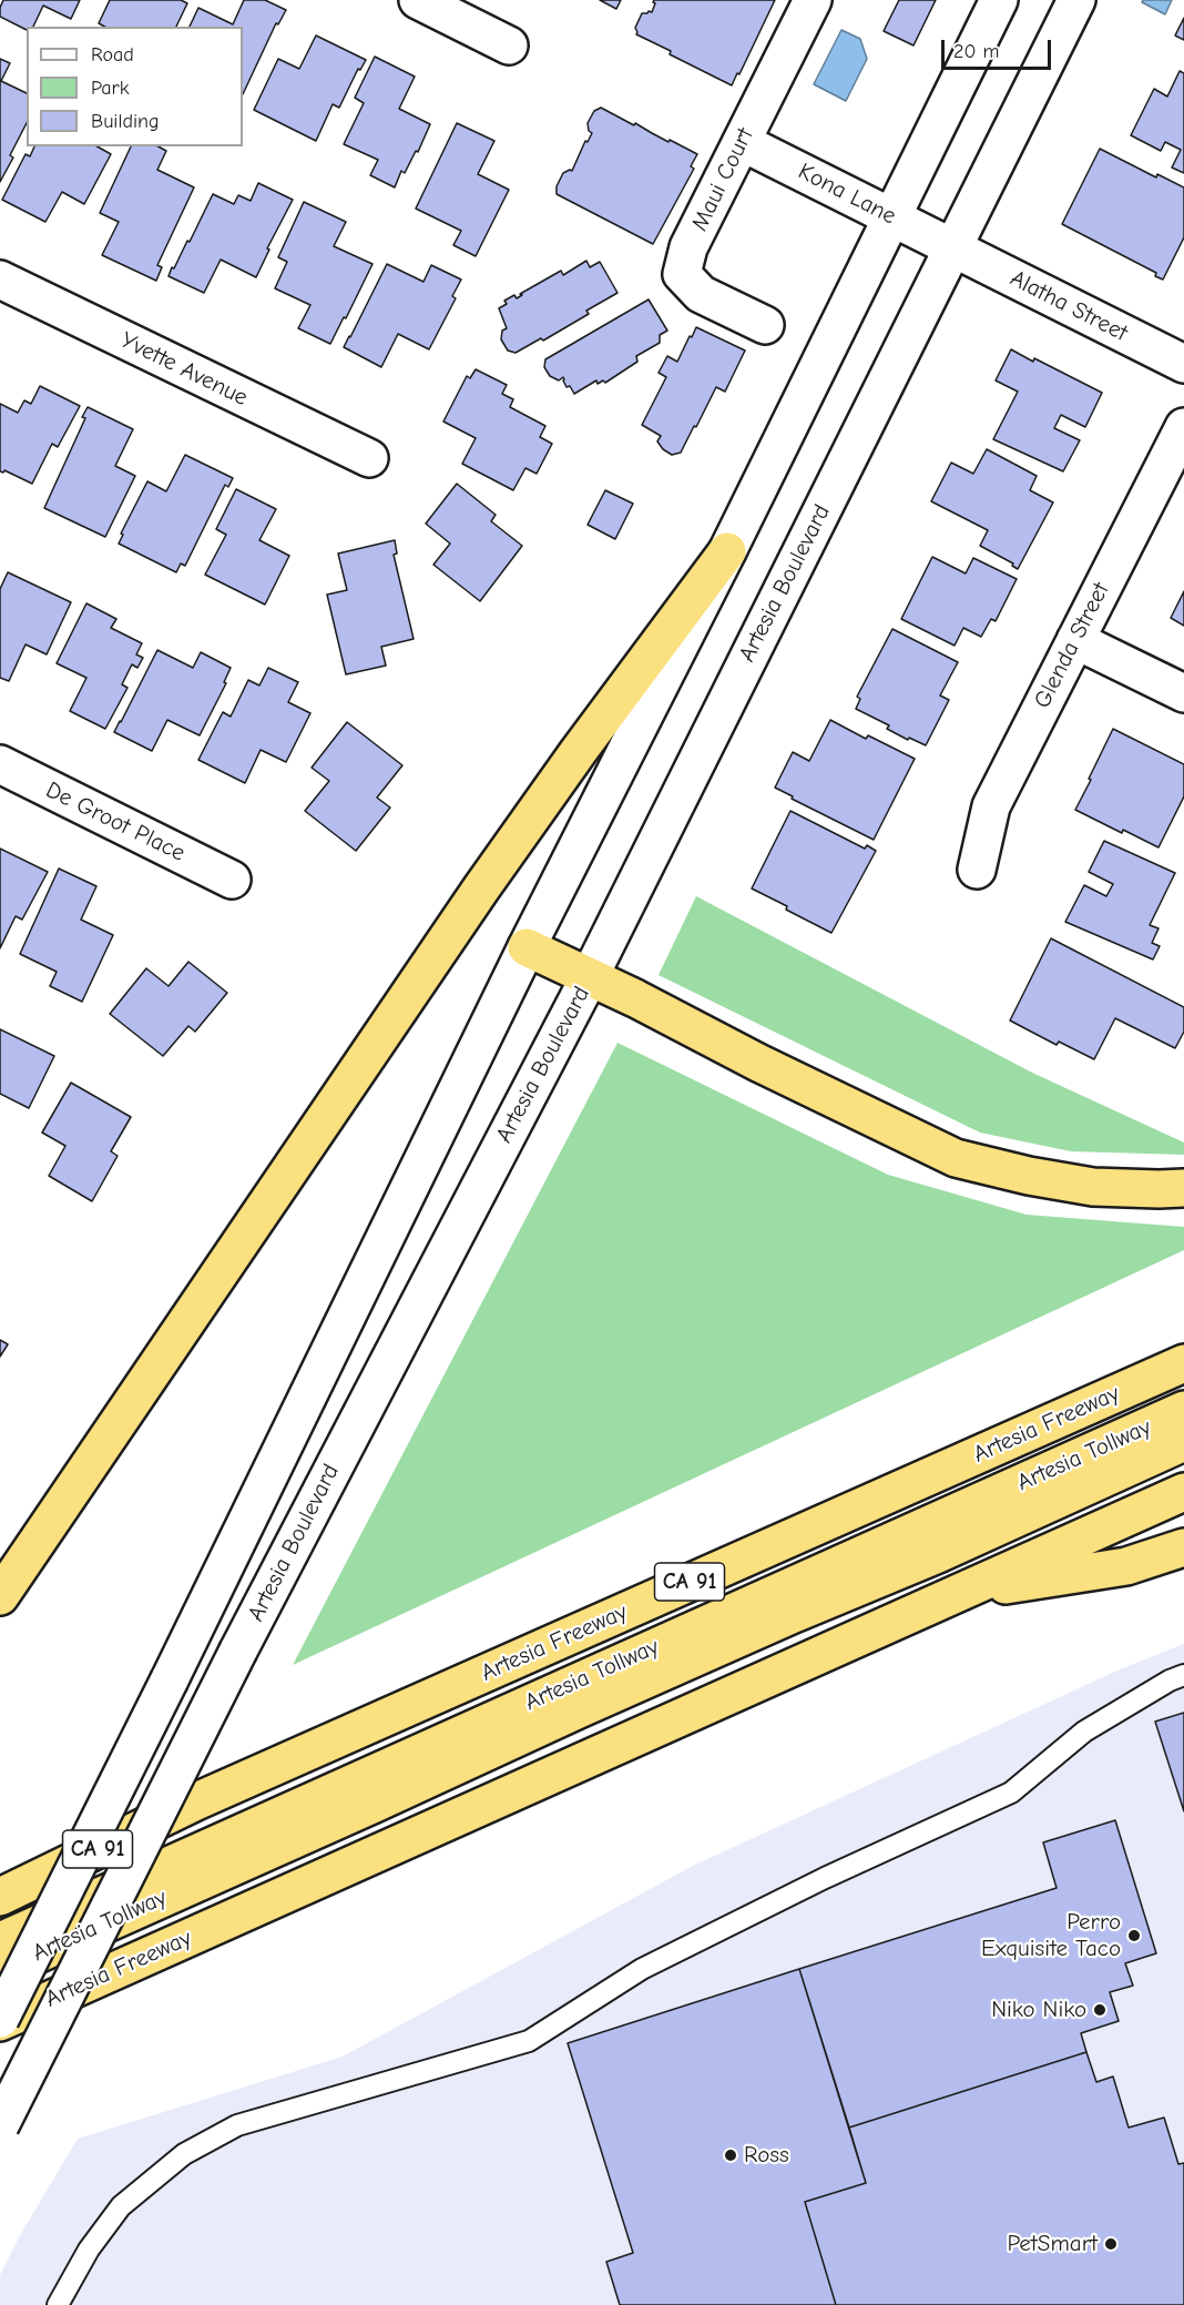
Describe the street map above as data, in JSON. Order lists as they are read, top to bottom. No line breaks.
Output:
{"streets":{"highway":["Artesia Freeway","Artesia Tollway","CA 91"],"main road":["Maui Court","Kona Lane","Alatha Street","Yvette Avenue","Artesia Boulevard","Glenda Street","De Groot Place"]},"crossings":[["Maui Court","Kona Lane"],["Kona Lane","Alatha Street"],["Kona Lane","Artesia Boulevard"],["Alatha Street","Artesia Boulevard"]],"places":["Perro Exquisite Taco","Niko Niko","Ross","PetSmart"],"legend":["Road","Park","Building"],"scale_bar":"20 m"}
